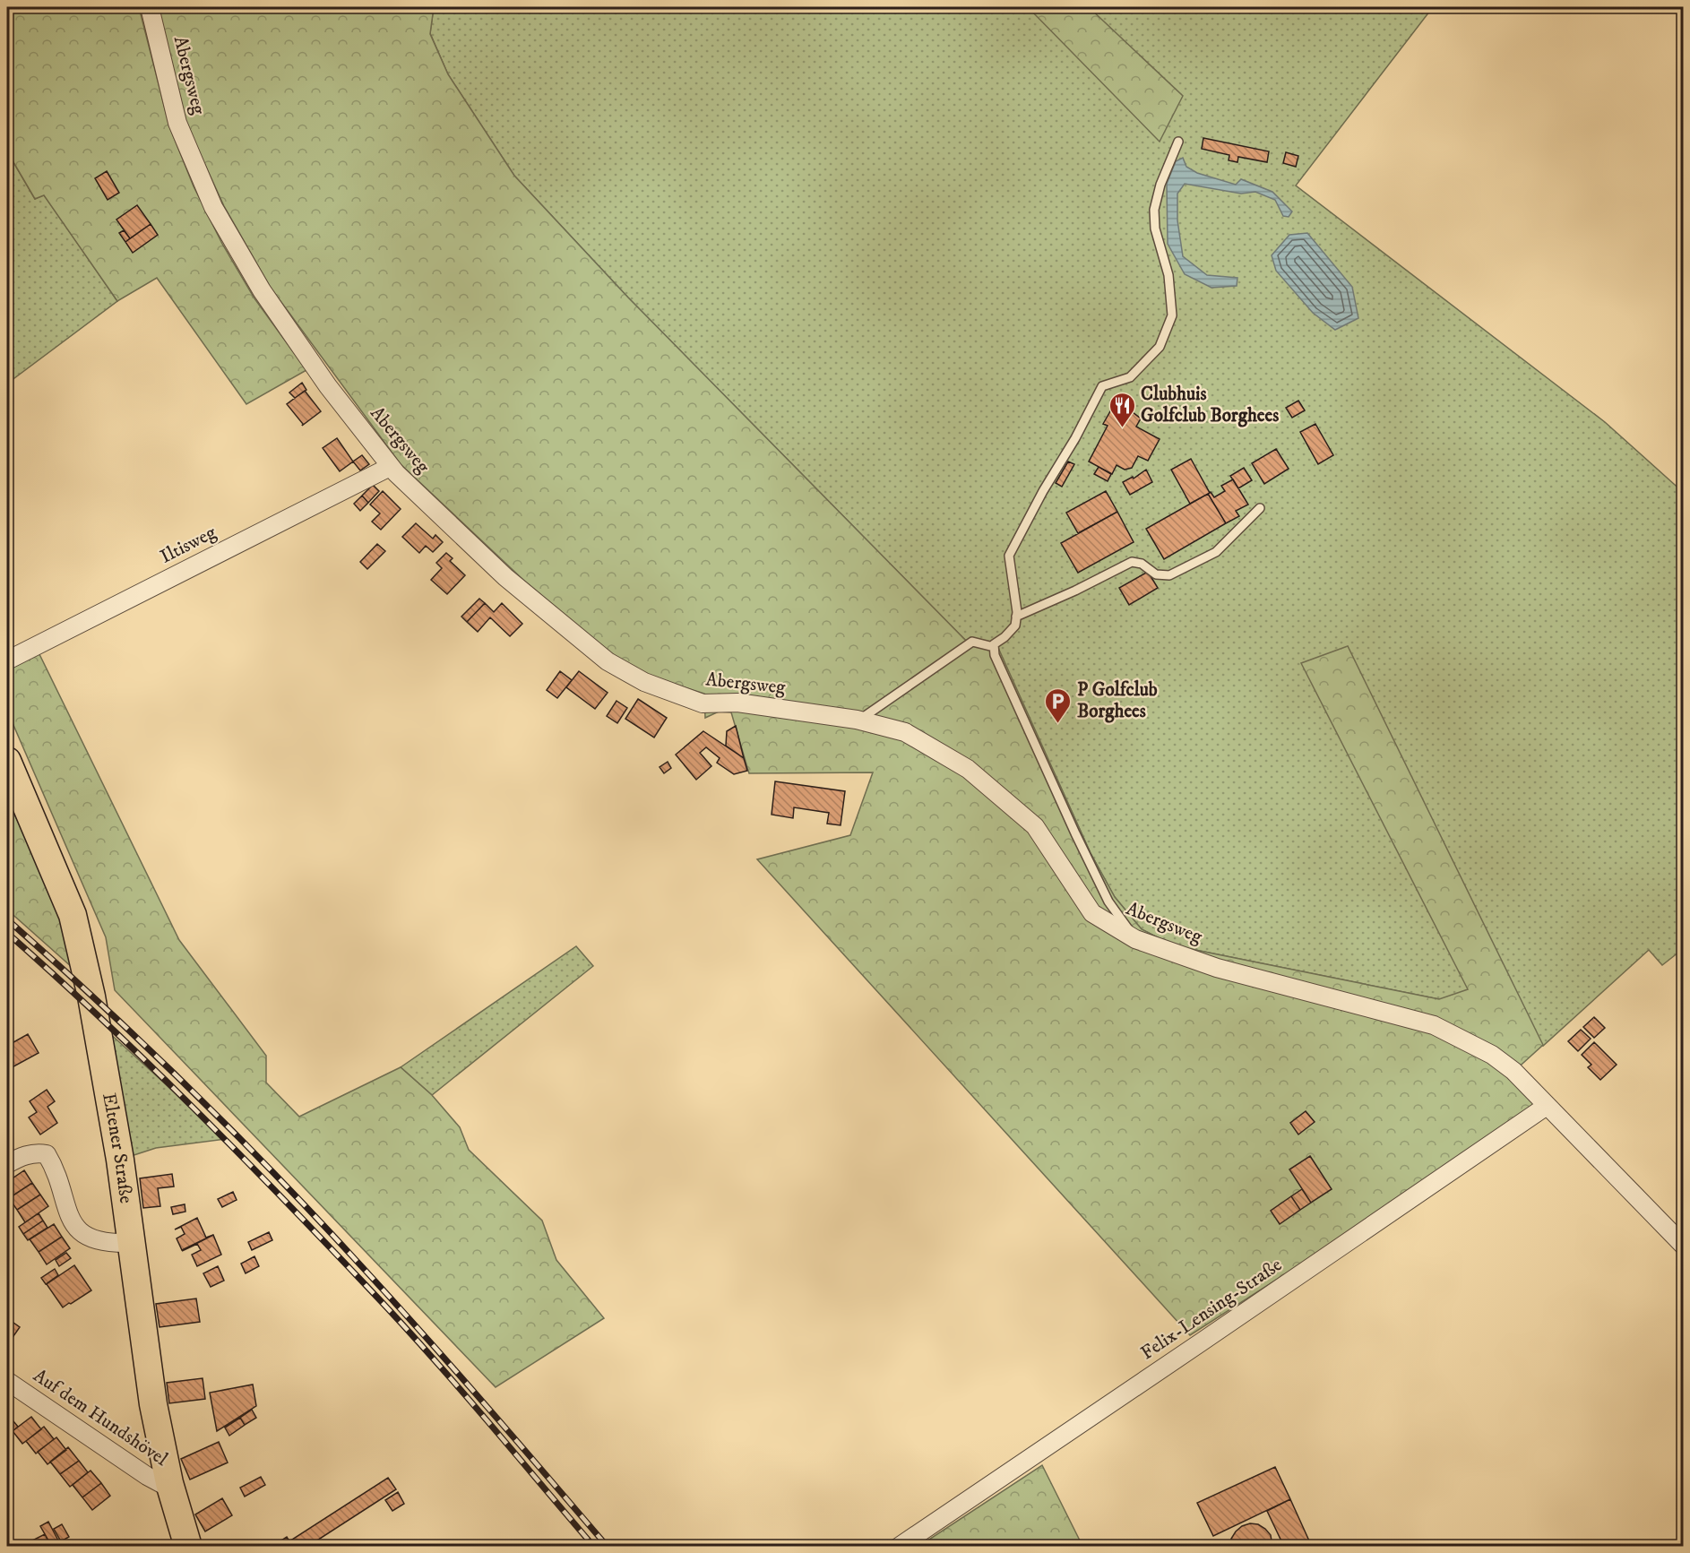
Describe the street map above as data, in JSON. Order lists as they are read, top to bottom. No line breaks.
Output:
{"streets":{"main road":["Eltener Straße"],"street":["Abergsweg","Iltisweg","Felix-Lensing-Straße","Auf dem Hundshövel"]},"crossings":[["Abergsweg","Iltisweg"],["Abergsweg","Felix-Lensing-Straße"],["Eltener Straße","Auf dem Hundshövel"]],"places":{"restaurant":["Clubhuis Golfclub Borghees"],"parking":["P Golfclub Borghees"]}}
